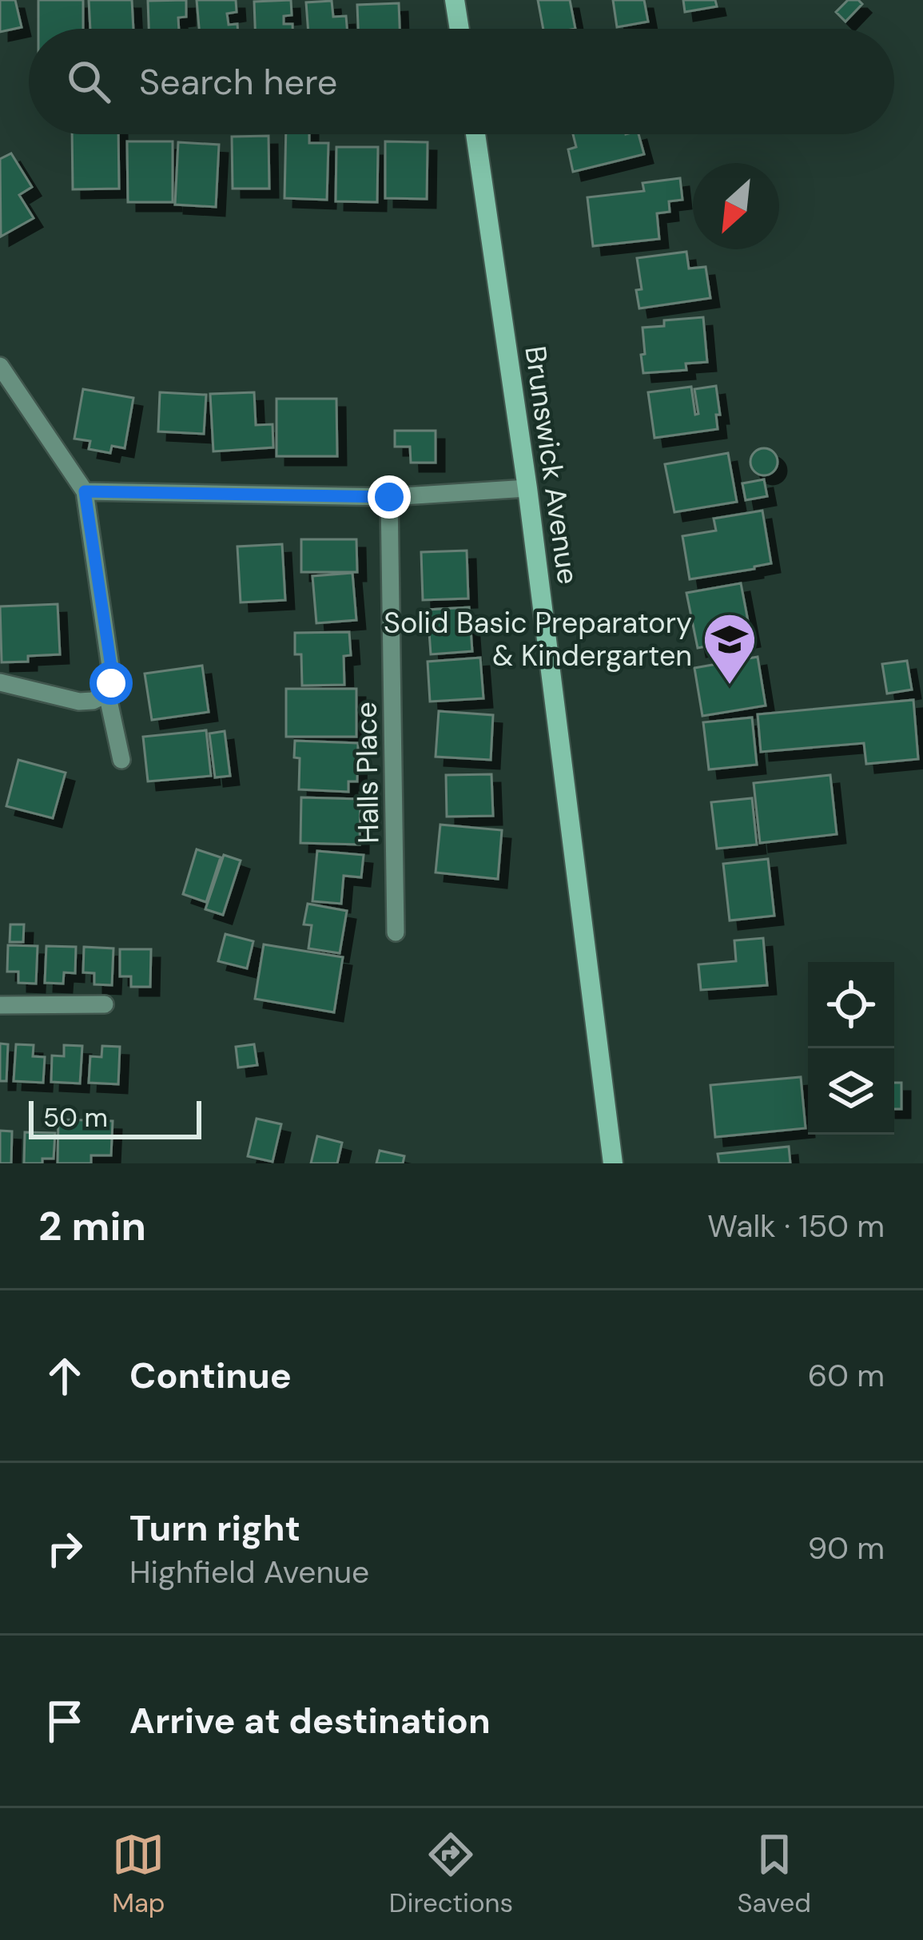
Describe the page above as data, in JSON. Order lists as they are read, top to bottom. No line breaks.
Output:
{"streets":{"main road":["Brunswick Avenue"],"street":["Halls Place"]},"places":{"school or university":["Solid Basic Preparatory & Kindergarten"]},"scale_bar":"50 m","north":"bottom left","page":{"search":"Search here","scale":"50 m","heading":["2 min","Walk · 150 m"],"list":[["Continue","60 m"],["Turn right","Highfield Avenue","90 m"],"Arrive at destination"],"nav":["Map","Directions","Saved"]}}
